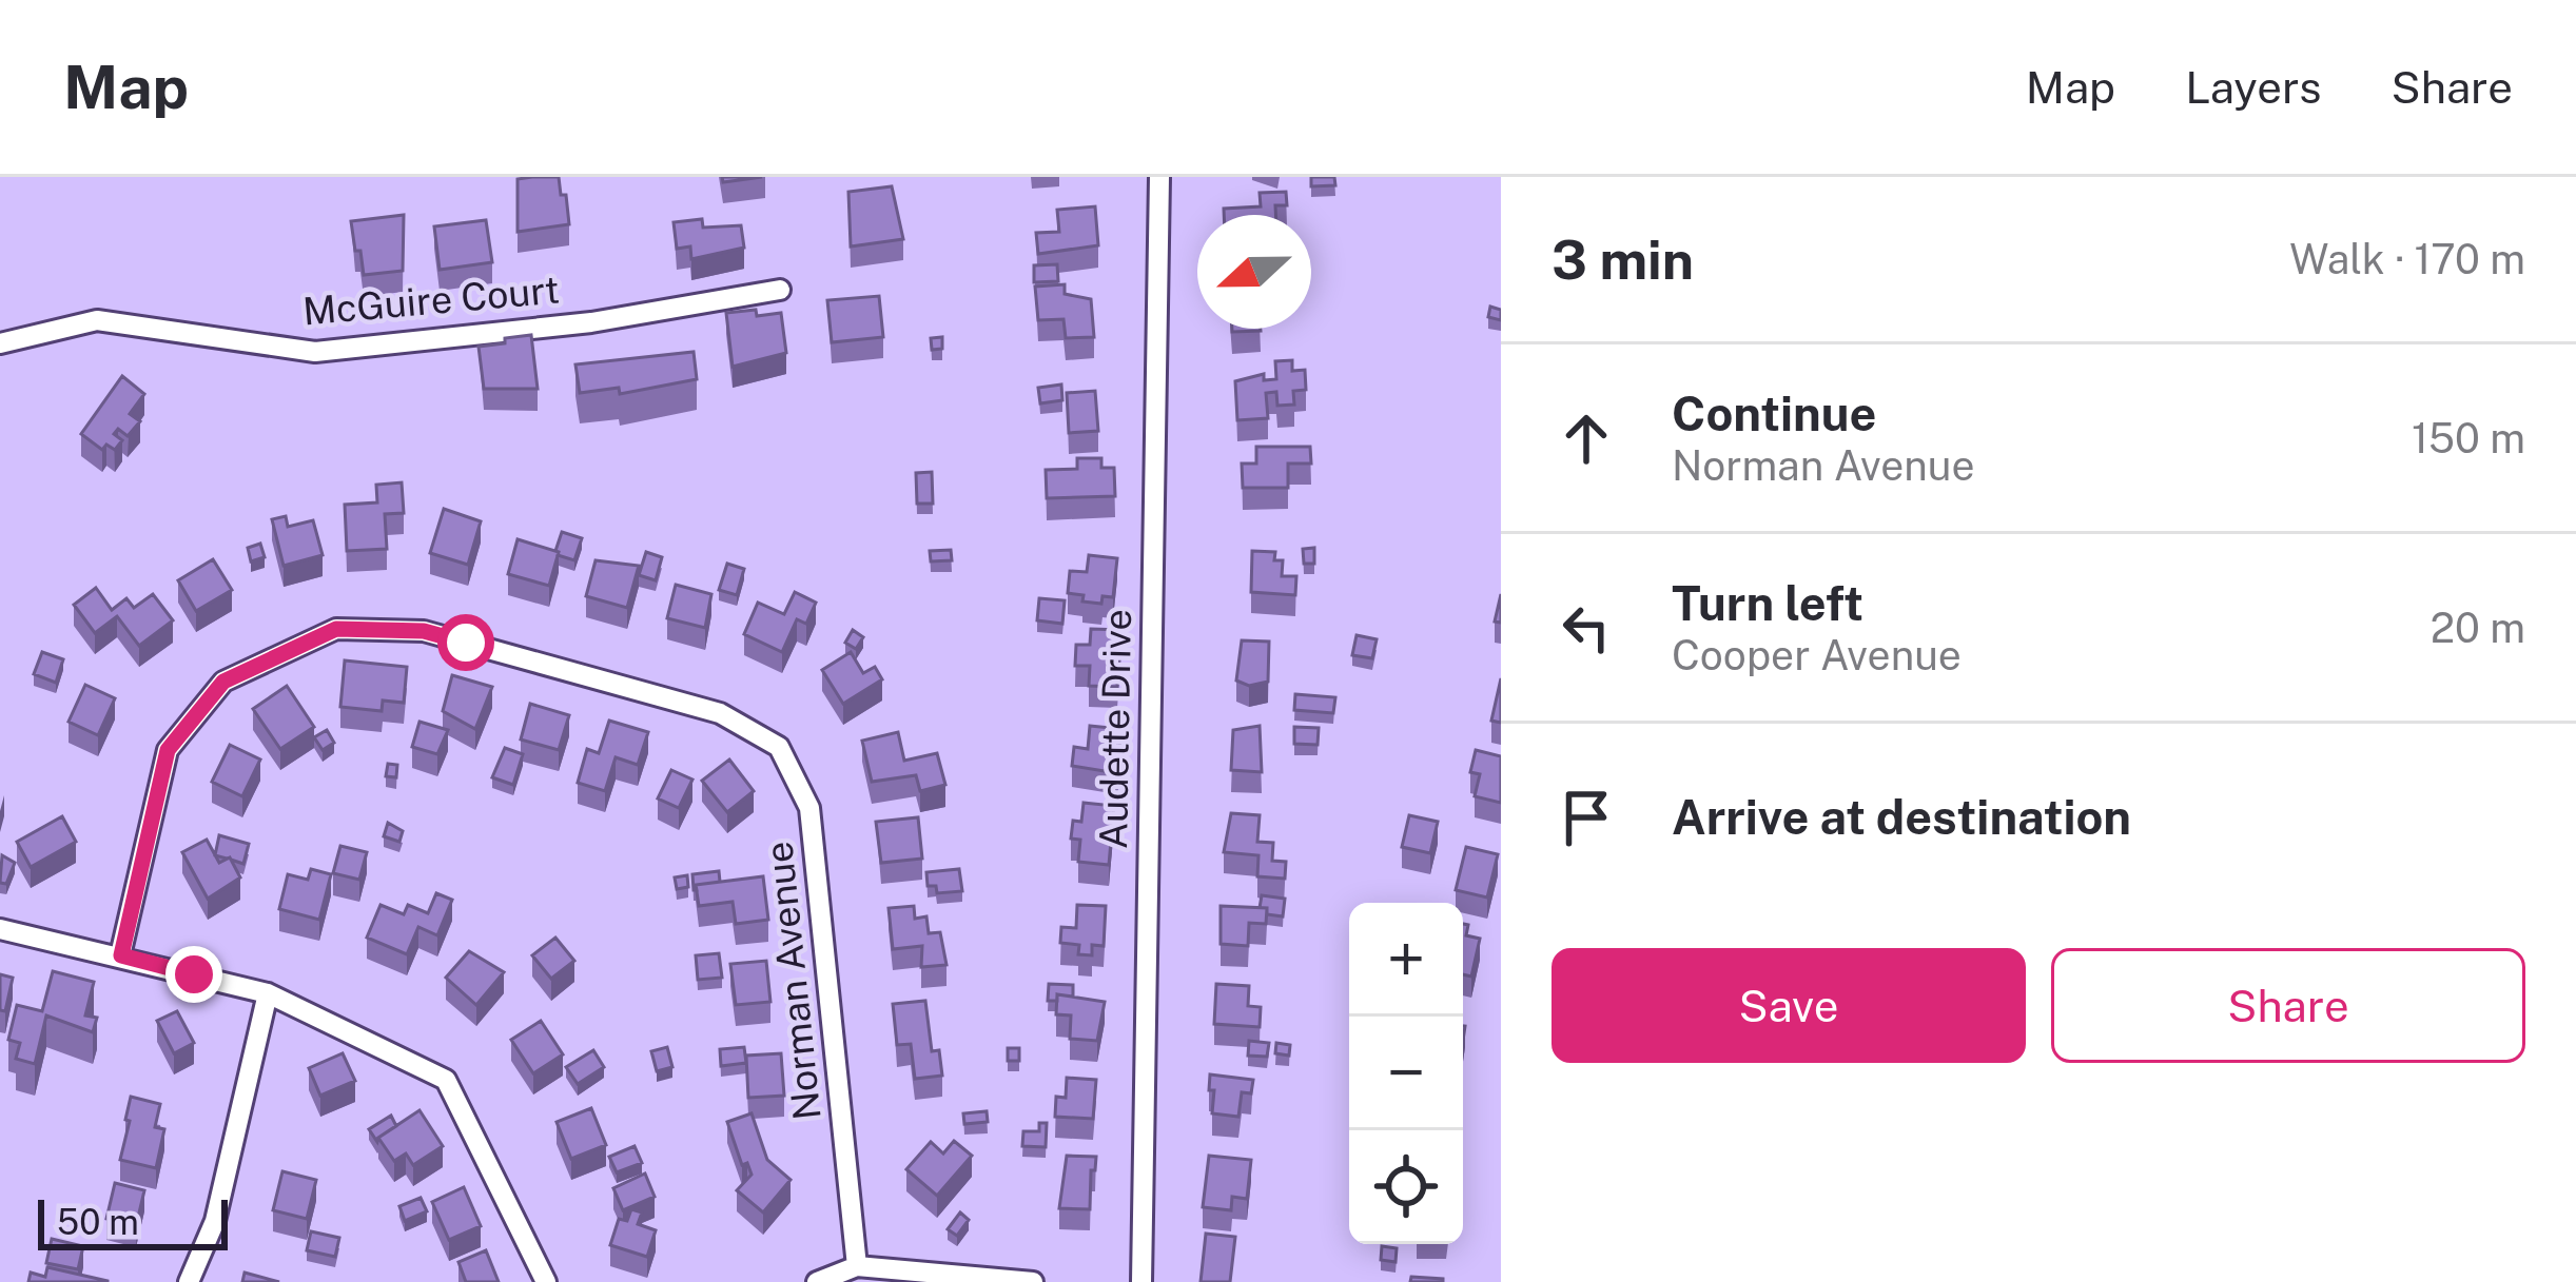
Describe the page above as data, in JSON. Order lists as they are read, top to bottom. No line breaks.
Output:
{"streets":{"street":["McGuire Court","Audette Drive","Norman Avenue"]},"scale_bar":"50 m","north":"left","page":{"header":"Map","nav":["Map","Layers","Share"],"heading":["3 min","Walk · 170 m"],"list":[["Continue","Norman Avenue","150 m"],["Turn left","Cooper Avenue","20 m"],"Arrive at destination"],"map_buttons":["+","−"],"buttons":["Save","Share"],"scale":"50 m"}}
